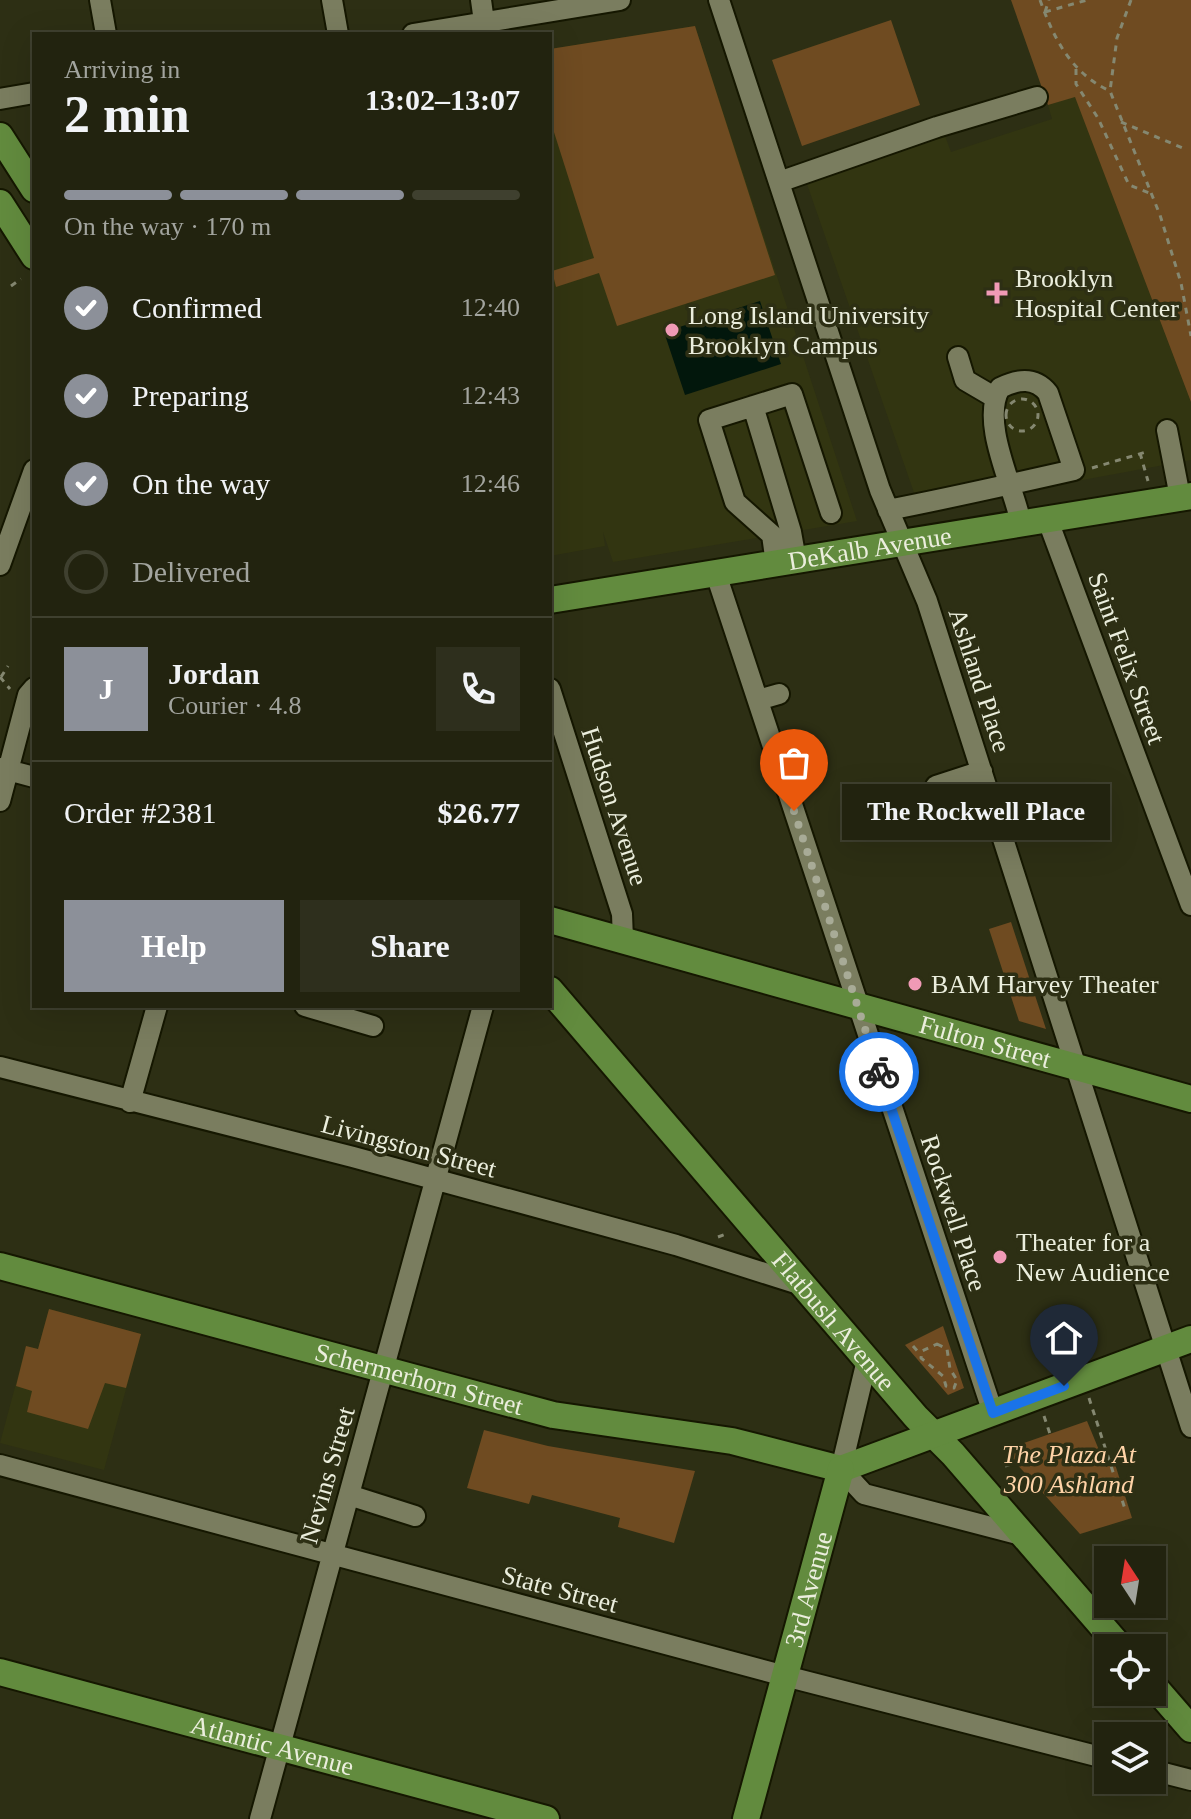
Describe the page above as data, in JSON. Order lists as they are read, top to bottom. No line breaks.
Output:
{"streets":{"main road":["DeKalb Avenue","Fulton Street","Flatbush Avenue","Schermerhorn Street","3rd Avenue","Atlantic Avenue"],"street":["Saint Felix Street","Ashland Place","Hudson Avenue","Livingston Street","Rockwell Place","Nevins Street","State Street"]},"crossings":[["DeKalb Avenue","Saint Felix Street"],["DeKalb Avenue","Ashland Place"],["DeKalb Avenue","Rockwell Place"],["Ashland Place","Fulton Street"],["Hudson Avenue","Fulton Street"],["Fulton Street","Rockwell Place"],["Livingston Street","Flatbush Avenue"],["Livingston Street","Nevins Street"],["Flatbush Avenue","3rd Avenue"],["Schermerhorn Street","Nevins Street"],["Schermerhorn Street","3rd Avenue"],["Nevins Street","State Street"],["Nevins Street","Atlantic Avenue"],["State Street","3rd Avenue"]],"parks":["The Plaza At 300 Ashland"],"places":{"health":["Brooklyn Hospital Center"],"other":["Long Island University Brooklyn Campus","The Rockwell Place","BAM Harvey Theater","Theater for a New Audience"]},"north":"top","page":{"heading":["2 min","Arriving in","13:02–13:07"],"panel":["Jordan","Courier · 4.8","Order #2381","$26.77"],"bar":"On the way · 170 m","list":[["Confirmed","12:40"],["Preparing","12:43"],["On the way","12:46"],"Delivered"],"round":"J","bubble":"The Rockwell Place","buttons":["Help","Share"]}}
